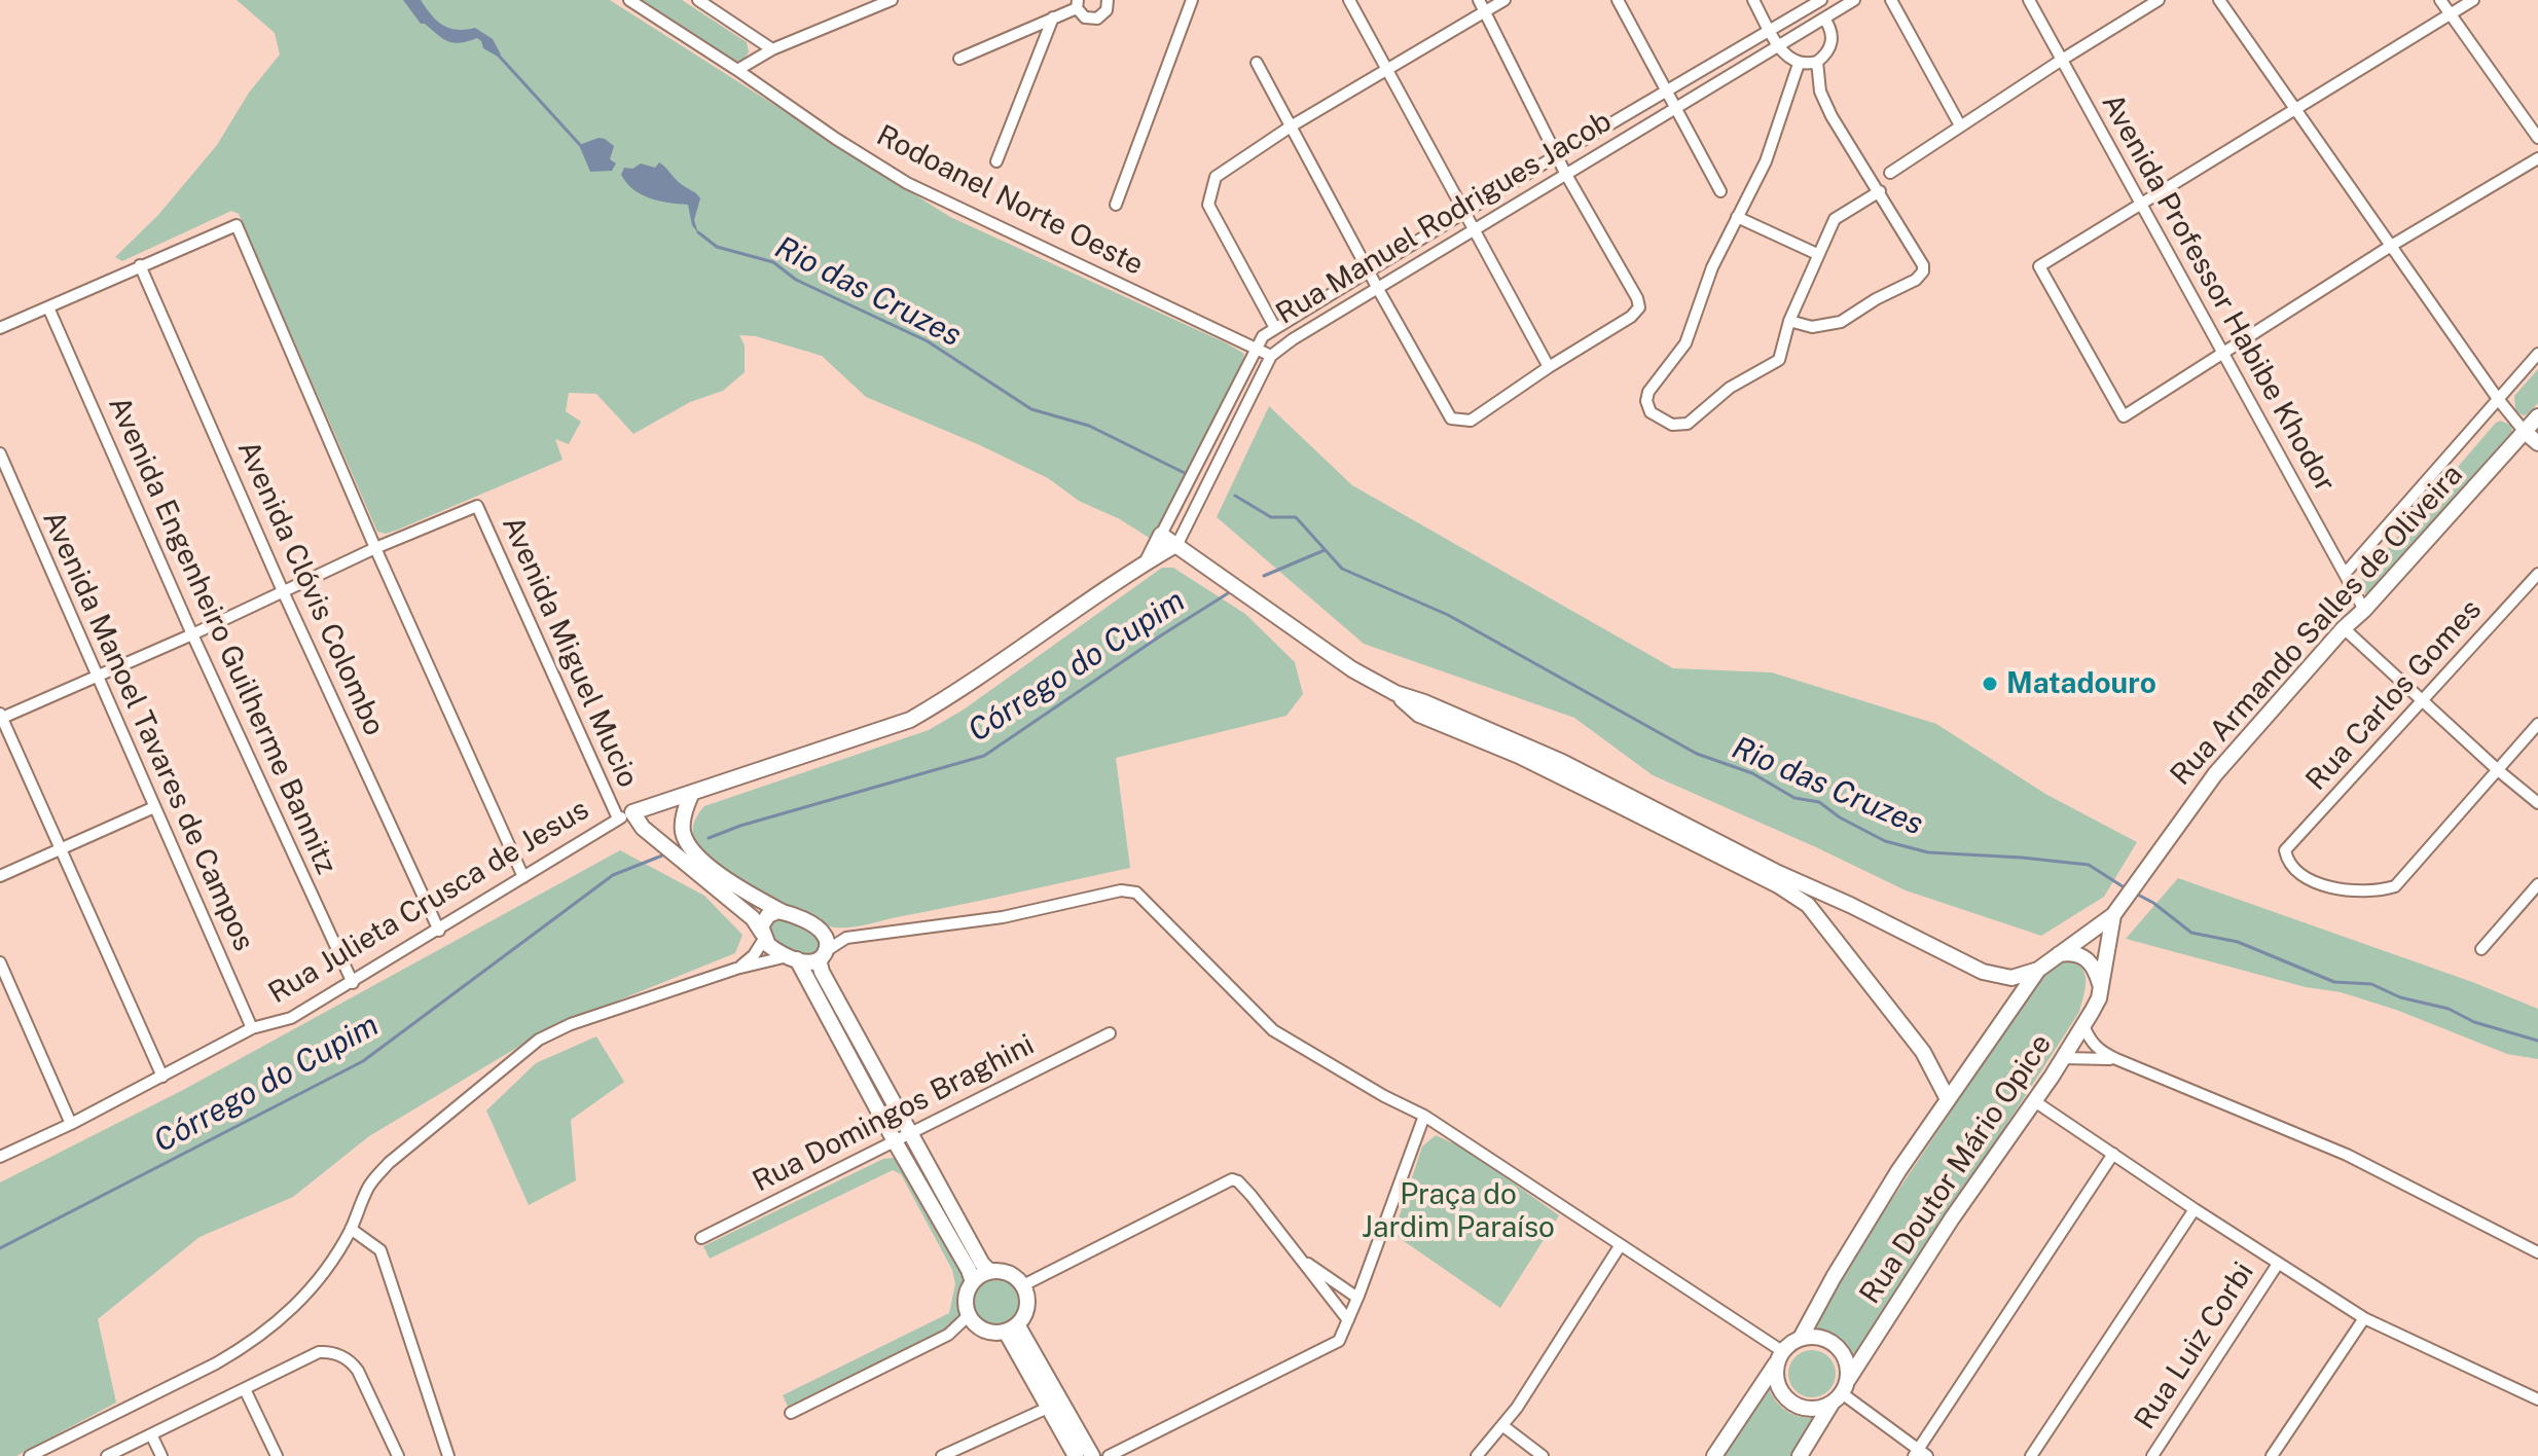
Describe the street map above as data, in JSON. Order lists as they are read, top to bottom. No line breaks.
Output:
{"streets":{"street":["Rodoanel Norte Oeste","Rua Manuel Rodrigues Jacob","Avenida Professor Habibe Khodor","Avenida Clóvis Colombo","Rua Armando Salles de Oliveira","Avenida Engenheiro Guilherme Bannitz","Avenida Miguel Mucio","Rua Carlos Gomes","Avenida Manoel Tavares de Campos","Rua Julieta Crusca de Jesus","Rua Domingos Braghini","Rua Doutor Mário Opice","Rua Luiz Corbi"]},"crossings":[["Rodoanel Norte Oeste","Rua Manuel Rodrigues Jacob"],["Rua Manuel Rodrigues Jacob","Avenida Miguel Mucio"],["Rua Manuel Rodrigues Jacob","Rua Julieta Crusca de Jesus"],["Avenida Professor Habibe Khodor","Rua Armando Salles de Oliveira"],["Avenida Clóvis Colombo","Rua Julieta Crusca de Jesus"],["Rua Armando Salles de Oliveira","Rua Doutor Mário Opice"],["Avenida Engenheiro Guilherme Bannitz","Rua Julieta Crusca de Jesus"],["Avenida Miguel Mucio","Rua Julieta Crusca de Jesus"],["Avenida Manoel Tavares de Campos","Rua Julieta Crusca de Jesus"]],"water":["Rio das Cruzes","Córrego do Cupim"],"parks":["Praça do Jardim Paraíso"],"places":["Matadouro"]}
